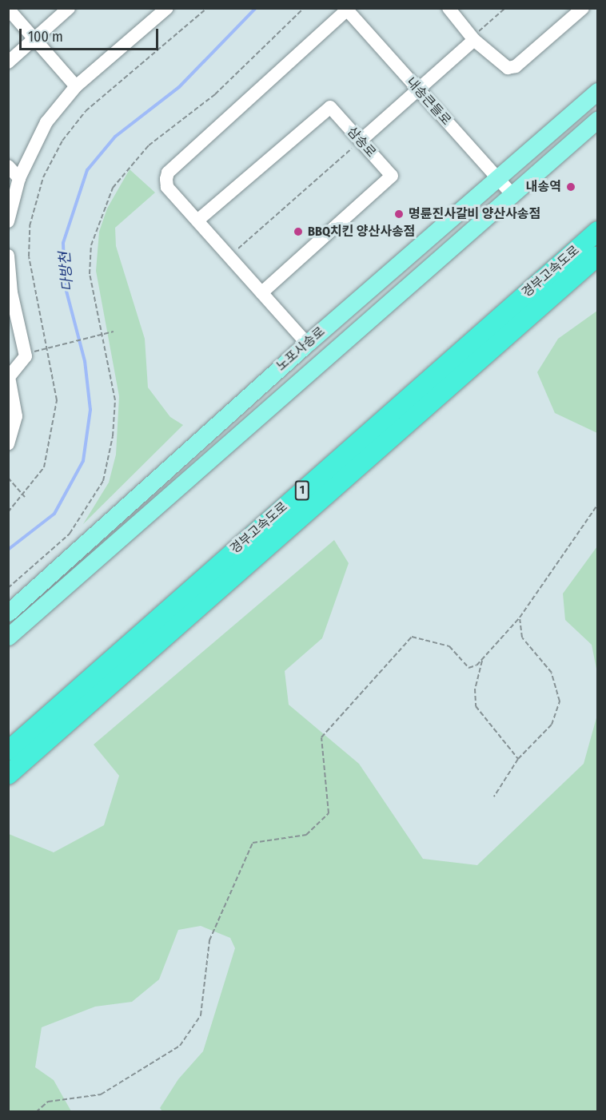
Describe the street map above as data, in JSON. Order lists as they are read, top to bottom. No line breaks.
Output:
{"streets":{"highway":["경부고속도로","1"],"main road":["노포사송로"],"street":["내송큰들로","삼송로"]},"crossings":[["내송큰들로","노포사송로"]],"water":["다방천"],"places":["내송역","명륜진사갈비 양산사송점","BBQ치킨 양산사송점"],"scale_bar":"100 m"}
